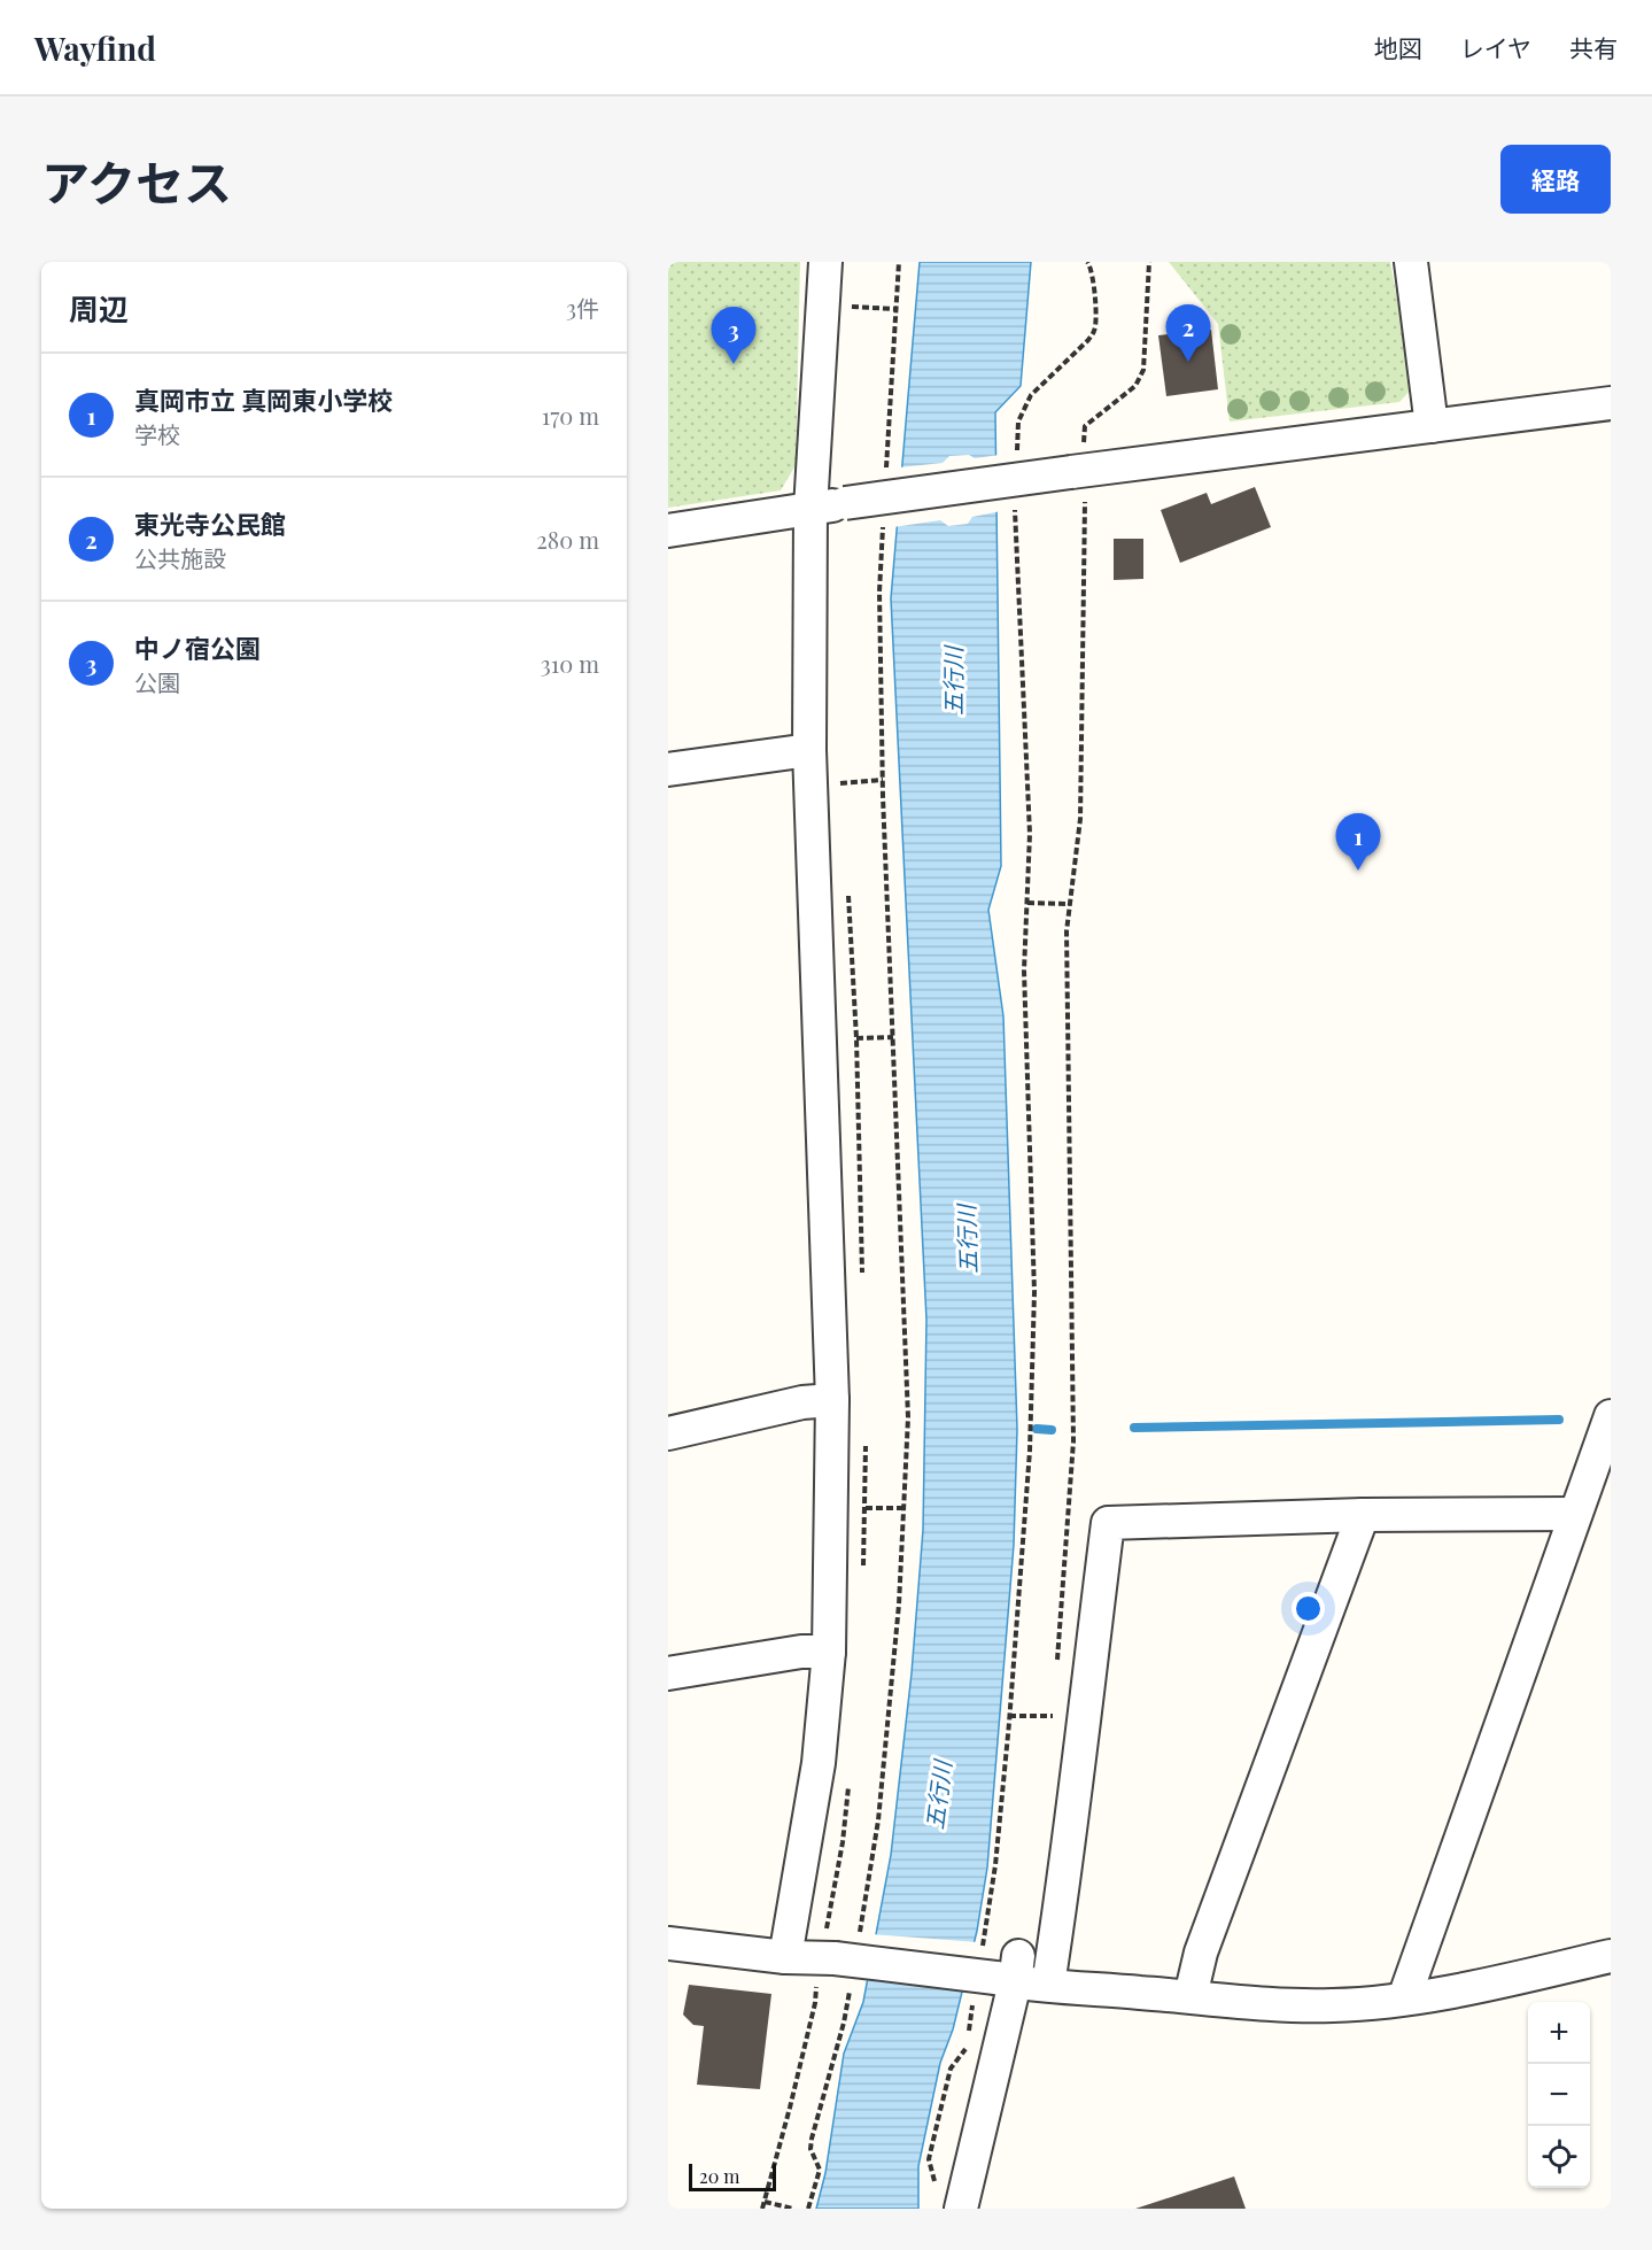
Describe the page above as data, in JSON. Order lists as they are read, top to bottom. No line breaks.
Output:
{"water":["五行川"],"scale_bar":"20 m","page":{"header":"Wayfind","nav":["地図","レイヤ","共有"],"title":"アクセス","buttons":"経路","heading":["周辺","3件"],"pins":["2","3","1"],"list":[{"mark":"1","name":"真岡市立 真岡東小学校","note":"学校","value":"170 m"},{"mark":"2","name":"東光寺公民館","note":"公共施設","value":"280 m"},{"mark":"3","name":"中ノ宿公園","note":"公園","value":"310 m"}],"map_buttons":["+","−"],"scale":"20 m"}}
